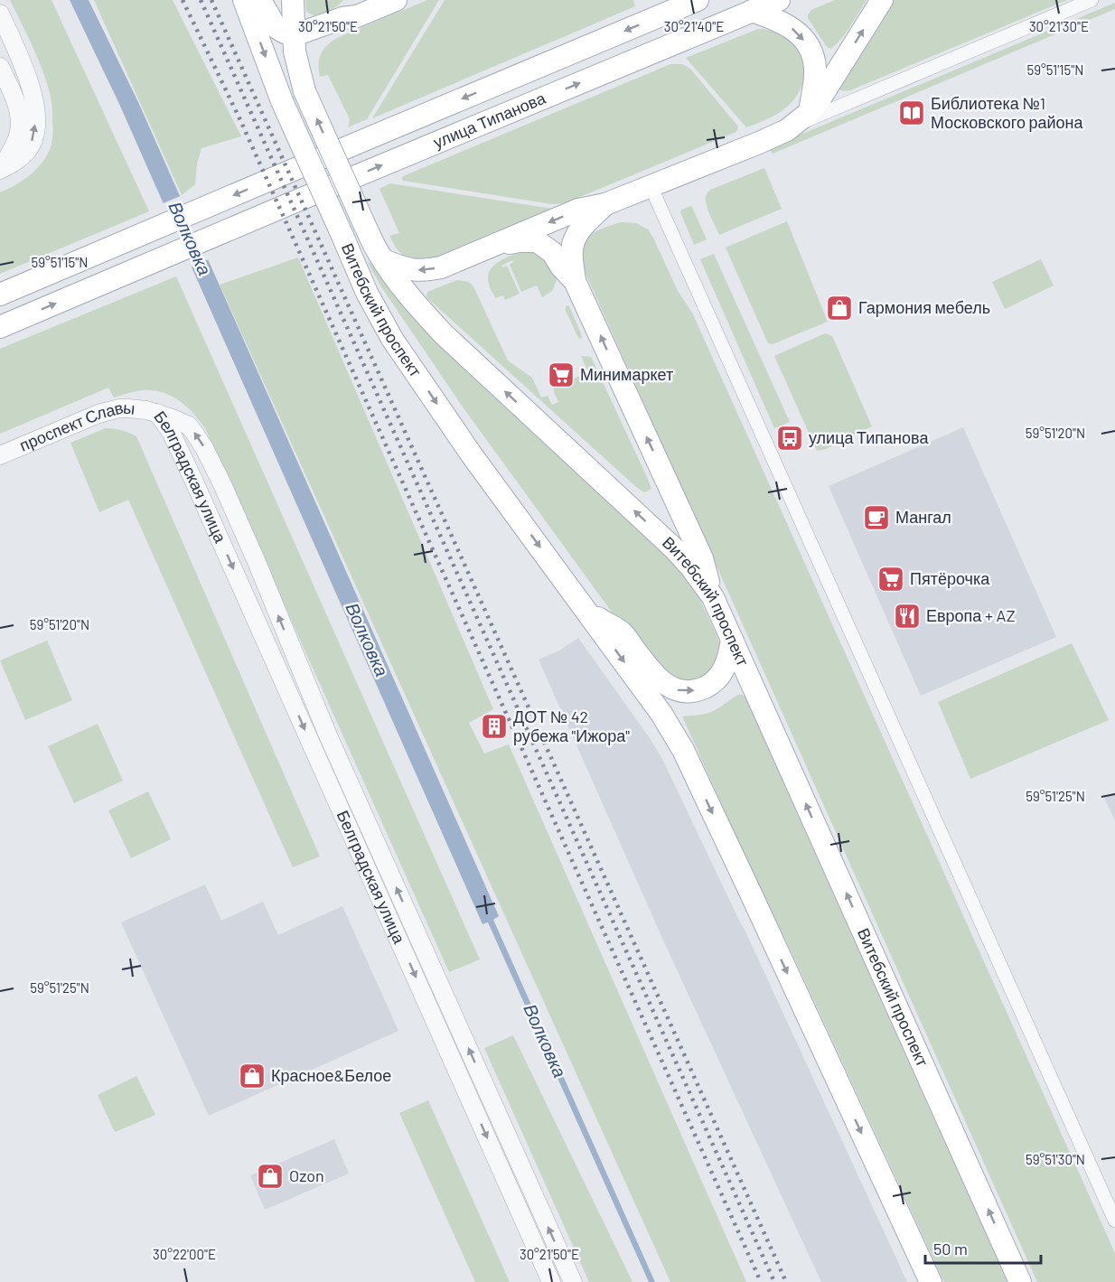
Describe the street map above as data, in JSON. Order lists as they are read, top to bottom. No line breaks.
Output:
{"streets":{"main road":["улица Типанова","Витебский проспект"],"street":["проспект Славы","Белградская улица"]},"crossings":[["проспект Славы","Белградская улица"]],"water":["Волковка"],"places":{"library":["Библиотека №1 Московского района"],"shop":["Гармония мебель","Красное&Белое","Ozon"],"supermarket":["Минимаркет","Пятёрочка"],"bus stop":["улица Типанова"],"cafe":["Мангал"],"restaurant":["Европа + AZ"],"building":["ДОТ № 42 рубежа \"Ижора\""]},"scale_bar":"50 m","coordinates":["30°21'50\"E","30°21'40\"E","30°21'30\"E","59°51'15\"N","59°51'20\"N","59°51'25\"N","59°51'30\"N","30°22'00\"E"]}
